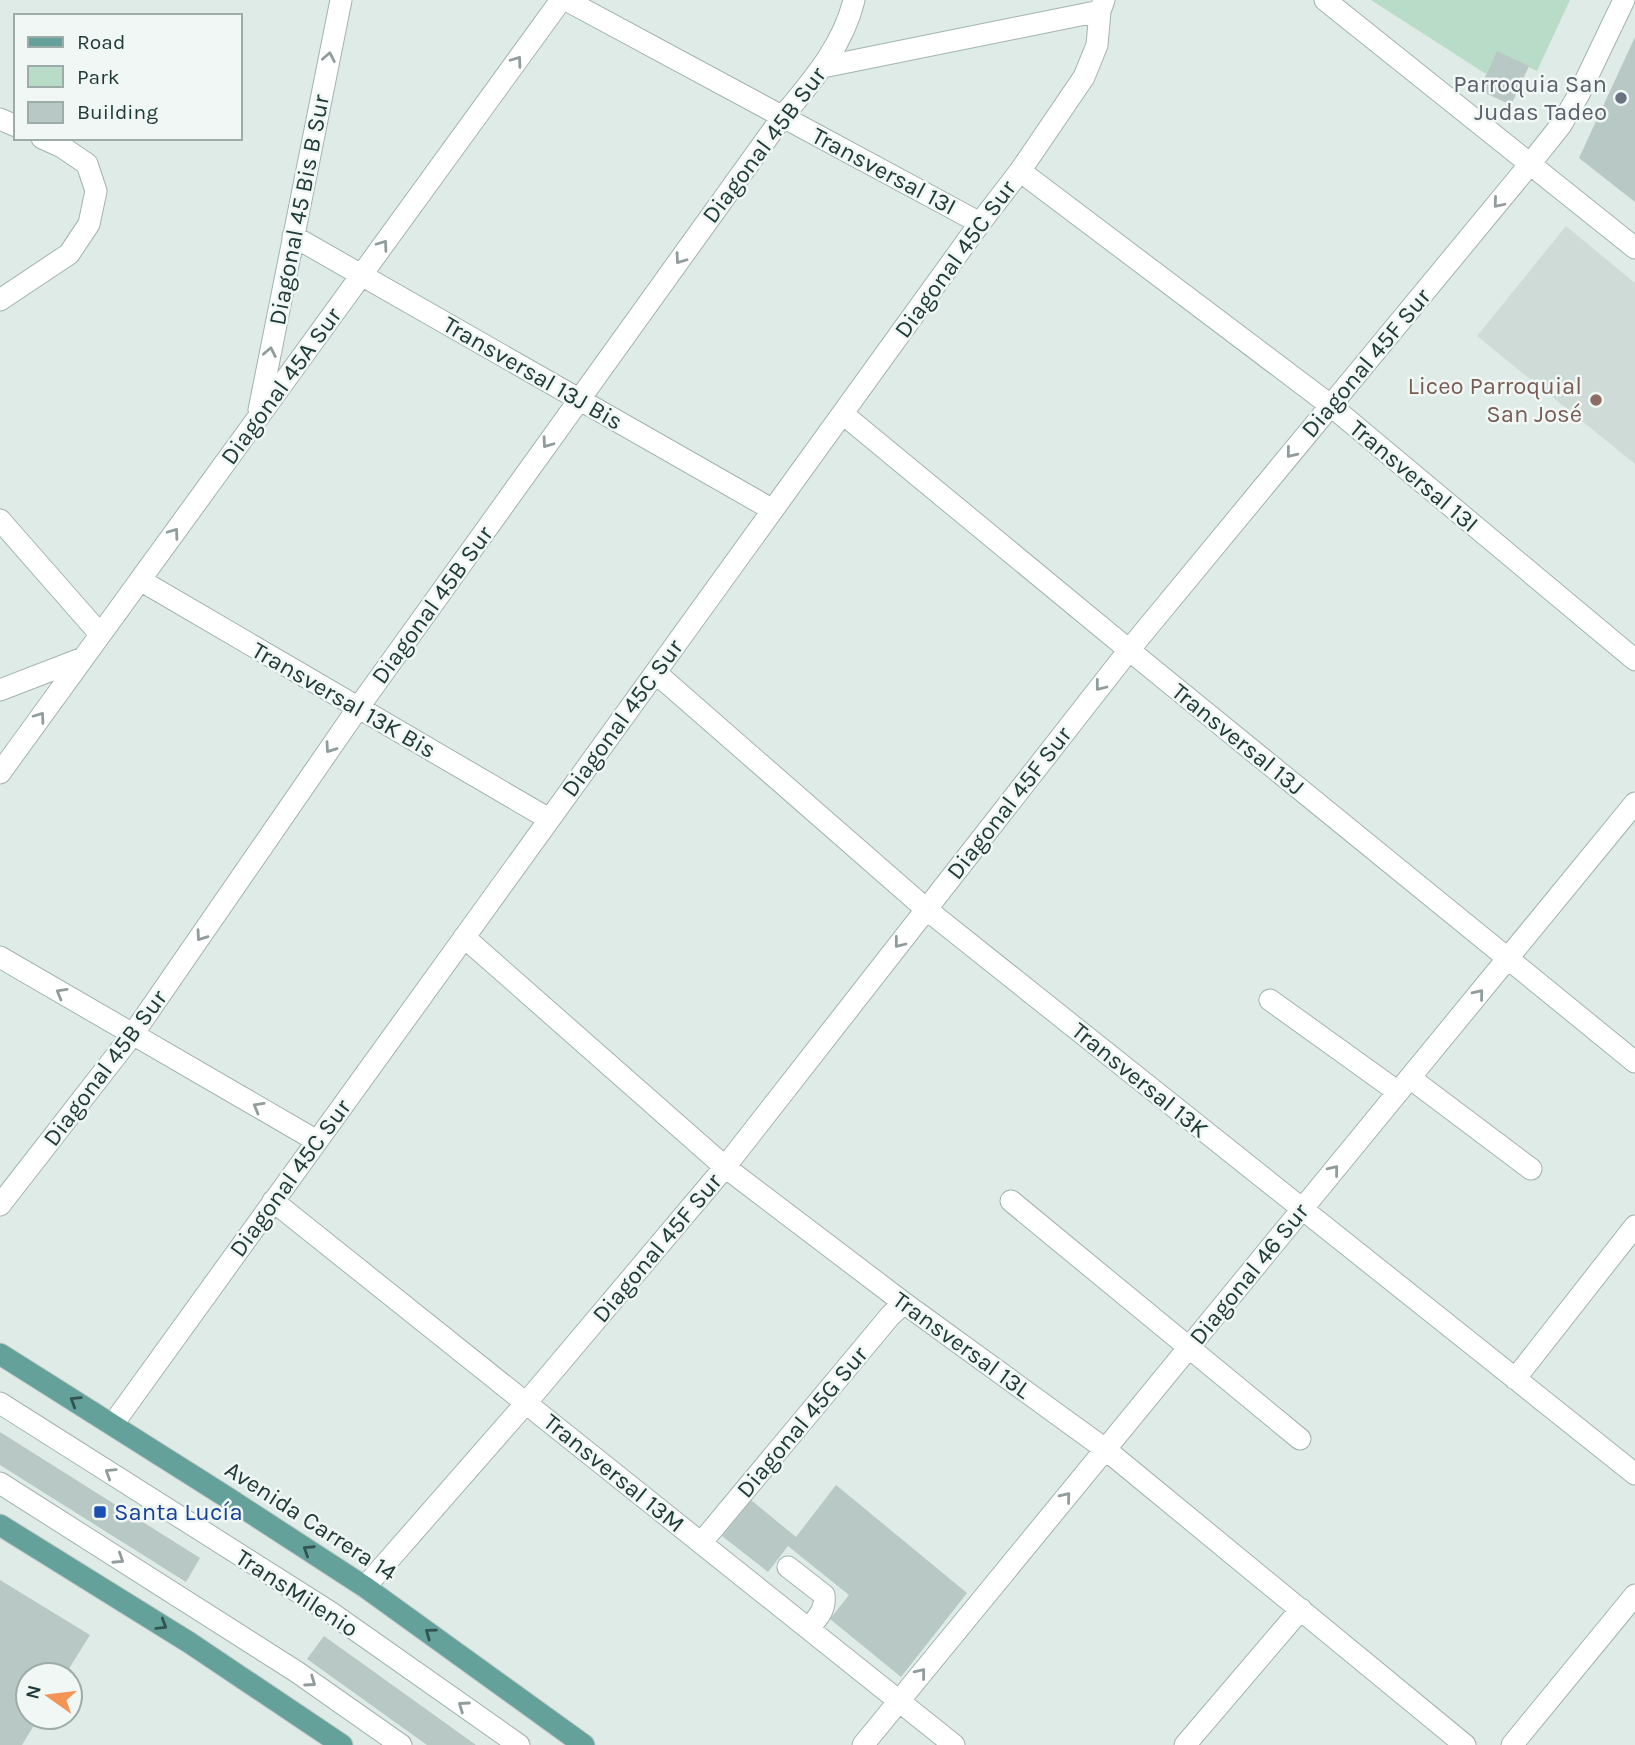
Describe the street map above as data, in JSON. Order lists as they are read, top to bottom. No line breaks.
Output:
{"streets":{"main road":["Avenida Carrera 14"],"street":["Diagonal 45B Sur","Transversal 13I","Diagonal 45 Bis B Sur","Diagonal 45C Sur","Diagonal 45F Sur","Transversal 13J Bis","Diagonal 45A Sur","Transversal 13K Bis","Transversal 13J","Transversal 13K","Diagonal 46 Sur","Transversal 13L","Diagonal 45G Sur","Transversal 13M","TransMilenio"]},"crossings":[["Diagonal 45B Sur","Transversal 13I"],["Diagonal 45B Sur","Transversal 13J Bis"],["Diagonal 45B Sur","Transversal 13K Bis"],["Transversal 13I","Diagonal 45C Sur"],["Transversal 13I","Diagonal 45F Sur"],["Transversal 13I","Diagonal 45A Sur"],["Diagonal 45 Bis B Sur","Transversal 13J Bis"],["Diagonal 45 Bis B Sur","Diagonal 45A Sur"],["Diagonal 45C Sur","Transversal 13J Bis"],["Diagonal 45C Sur","Transversal 13K Bis"],["Diagonal 45C Sur","Transversal 13J"],["Diagonal 45C Sur","Transversal 13K"],["Diagonal 45C Sur","Transversal 13L"],["Diagonal 45C Sur","Transversal 13M"],["Diagonal 45C Sur","Avenida Carrera 14"],["Diagonal 45F Sur","Transversal 13J"],["Diagonal 45F Sur","Transversal 13K"],["Diagonal 45F Sur","Transversal 13L"],["Diagonal 45F Sur","Transversal 13M"],["Diagonal 45F Sur","Avenida Carrera 14"],["Transversal 13J Bis","Diagonal 45A Sur"],["Diagonal 45A Sur","Transversal 13K Bis"],["Transversal 13J","Diagonal 46 Sur"],["Transversal 13K","Diagonal 46 Sur"],["Diagonal 46 Sur","Transversal 13L"],["Diagonal 46 Sur","Transversal 13M"],["Transversal 13L","Diagonal 45G Sur"],["Diagonal 45G Sur","Transversal 13M"]],"one_way":["Diagonal 45B Sur","Diagonal 45 Bis B Sur","Diagonal 45F Sur","Diagonal 45A Sur","Diagonal 46 Sur"],"places":{"other":["Parroquia San Judas Tadeo","Liceo Parroquial San José"],"transit":["Santa Lucía"]},"legend":["Road","Park","Building"],"north":"left"}
